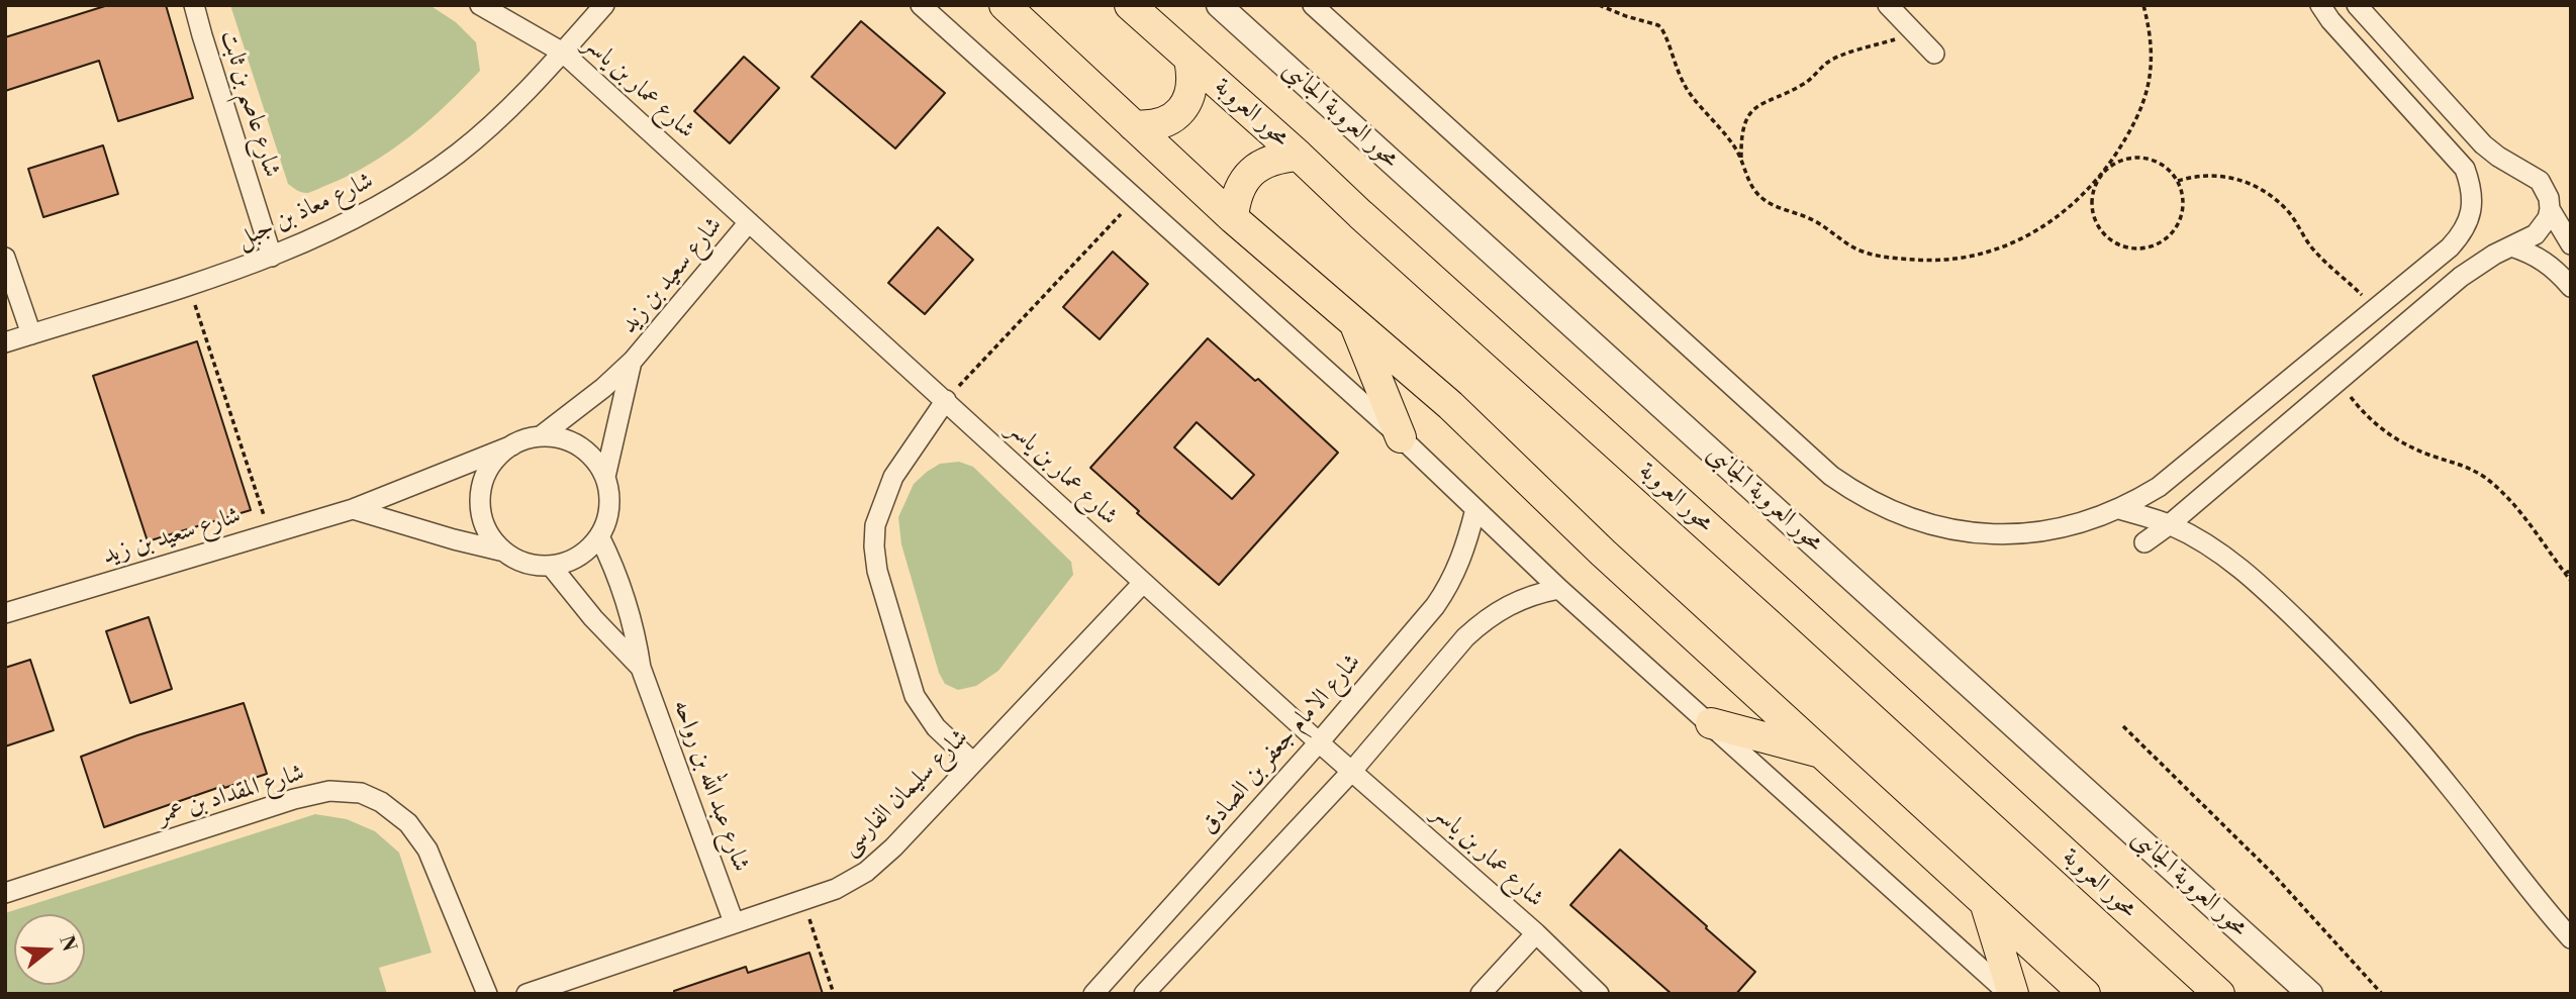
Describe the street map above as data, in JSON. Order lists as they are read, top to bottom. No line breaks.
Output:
{"streets":{"main road":["محور العروبة"],"street":["شارع عمار بن ياسر","شارع عاصم بن ثابت","محور العروبة الجانبى","شارع معاذ بن جبل","شارع سعيد بن زيد","شارع الامام جعفر بن الصادق","شارع عبد الله بن رواحه","شارع سليمان الفارسى","شارع المقداد بن عمر"]},"crossings":[["شارع عمار بن ياسر","شارع معاذ بن جبل"],["شارع عمار بن ياسر","شارع سعيد بن زيد"],["شارع عمار بن ياسر","شارع الامام جعفر بن الصادق"],["شارع عمار بن ياسر","شارع سليمان الفارسى"],["شارع عاصم بن ثابت","شارع معاذ بن جبل"],["شارع سعيد بن زيد","شارع عبد الله بن رواحه"],["شارع عبد الله بن رواحه","شارع سليمان الفارسى"]],"north":"right"}
